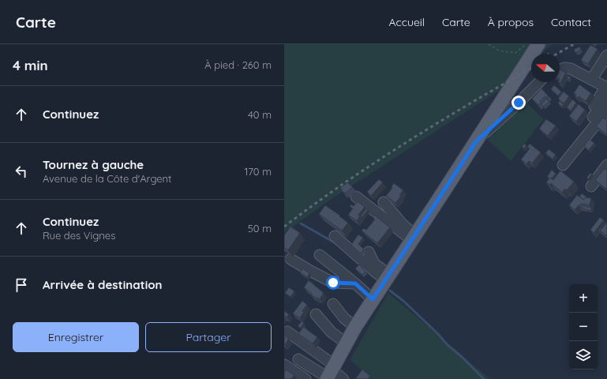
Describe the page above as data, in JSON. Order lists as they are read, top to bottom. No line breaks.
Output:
{"north":"left","page":{"header":"Carte","nav":["Accueil","Carte","À propos","Contact"],"heading":["4 min","À pied · 260 m"],"list":[["Continuez","40 m"],["Tournez à gauche","Avenue de la Côte d'Argent","170 m"],["Continuez","Rue des Vignes","50 m"],"Arrivée à destination"],"map_buttons":["+","−"],"buttons":["Enregistrer","Partager"]}}
